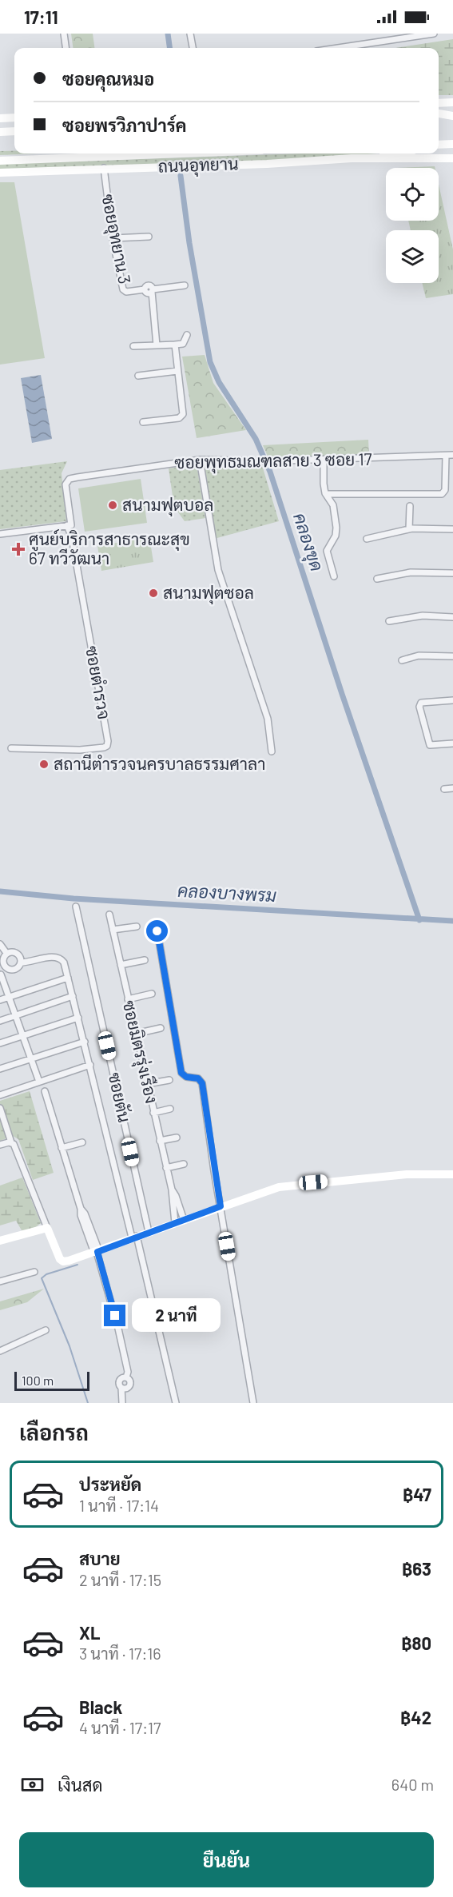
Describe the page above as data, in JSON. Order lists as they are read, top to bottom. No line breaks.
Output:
{"streets":{"street":["ถนนอุทยาน","ซอยอุทยาน 3","ซอยพุทธมณฑลสาย 3 ซอย 17","ซอยตำรวจ","ซอยมิตรรุ่งเรือง","ซอยตัน"]},"crossings":[["ถนนอุทยาน","ซอยอุทยาน 3"],["ซอยพุทธมณฑลสาย 3 ซอย 17","ซอยตำรวจ"]],"water":["คลองขุด","คลองบางพรม"],"places":{"other":["สนามฟุตบอล","สนามฟุตซอล","สถานีตำรวจนครบาลธรรมศาลา"],"health":["ศูนย์บริการสาธารณะสุข 67 ทวีวัฒนา"]},"scale_bar":"100 m","page":{"status":"17:11","banner":["ซอยคุณหมอ","ซอยพรวิภาปาร์ค"],"bubble":"2 นาที","scale":"100 m","heading":"เลือกรถ","list":[{"name":"ประหยัด","note":"1 นาที · 17:14","value":"฿47"},{"name":"สบาย","note":"2 นาที · 17:15","value":"฿63"},{"name":"XL","note":"3 นาที · 17:16","value":"฿80"},{"name":"Black","note":"4 นาที · 17:17","value":"฿42"}],"pay":["เงินสด","640 m"],"buttons":"ยืนยัน"}}
